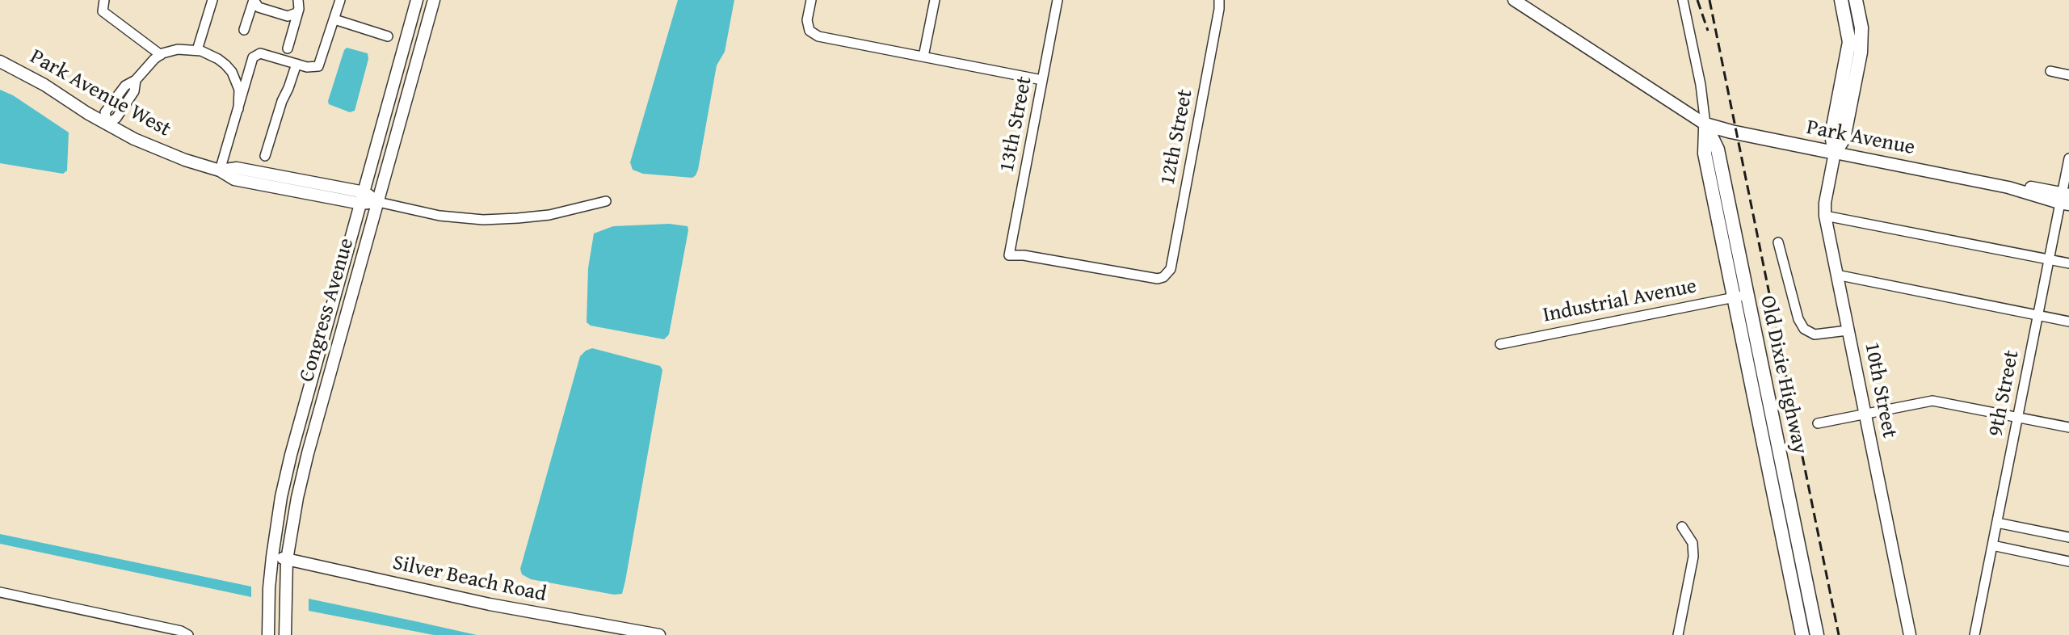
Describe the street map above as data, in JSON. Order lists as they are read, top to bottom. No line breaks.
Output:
{"streets":{"main road":["Park Avenue","Old Dixie Highway","10th Street"],"street":["Park Avenue West","13th Street","12th Street","Industrial Avenue","Congress Avenue","9th Street","Silver Beach Road"]},"crossings":[["Park Avenue West","Congress Avenue"],["13th Street","12th Street"],["Park Avenue","Old Dixie Highway"],["Park Avenue","10th Street"],["Park Avenue","9th Street"],["Industrial Avenue","Old Dixie Highway"],["Congress Avenue","Silver Beach Road"]]}
